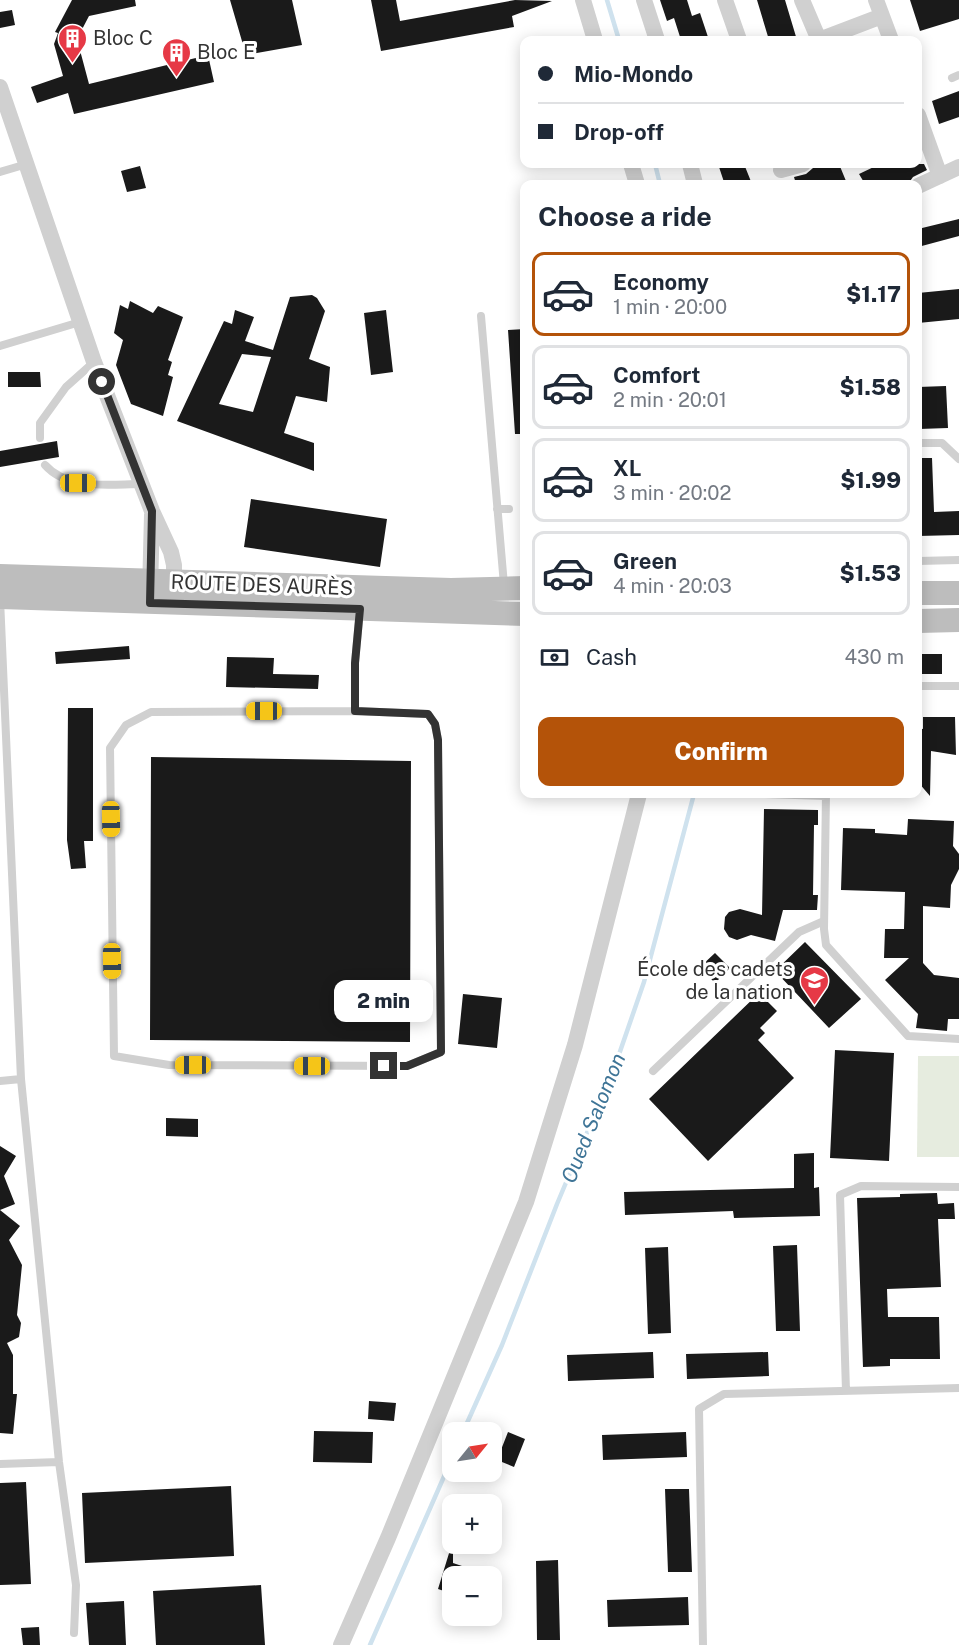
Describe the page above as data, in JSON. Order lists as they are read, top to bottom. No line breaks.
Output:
{"streets":{"street":["ROUTE DES AURÈS"]},"water":["Oued Salomon"],"places":{"building":["Bloc C","Bloc E"],"school or university":["École des cadets de la nation"]},"north":"top right","page":{"banner":["Mio-Mondo","Drop-off"],"heading":"Choose a ride","list":[{"name":"Economy","note":"1 min · 20:00","value":"$1.17"},{"name":"Comfort","note":"2 min · 20:01","value":"$1.58"},{"name":"XL","note":"3 min · 20:02","value":"$1.99"},{"name":"Green","note":"4 min · 20:03","value":"$1.53"}],"pay":["Cash","430 m"],"buttons":"Confirm","bubble":"2 min","map_buttons":["+","−"]}}
